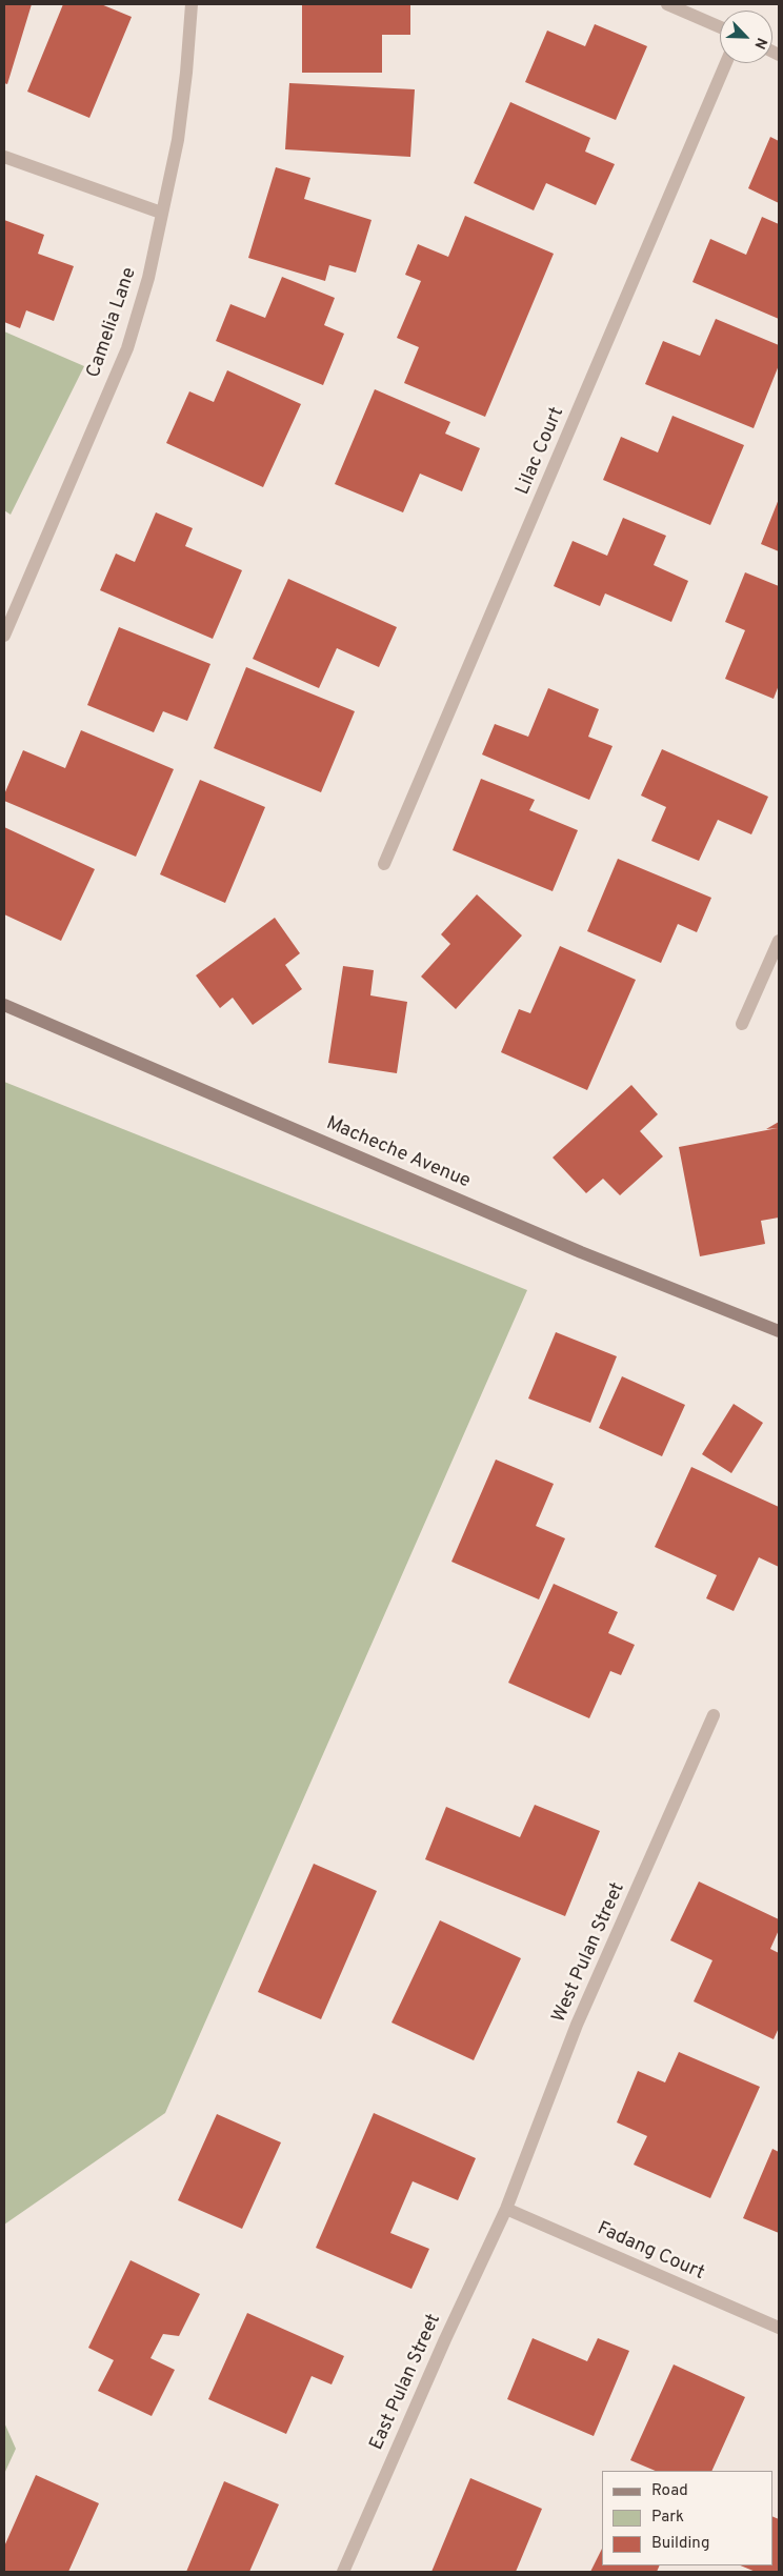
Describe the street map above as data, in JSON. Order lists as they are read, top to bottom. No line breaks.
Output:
{"streets":{"main road":["Macheche Avenue"],"street":["Camelia Lane","Lilac Court","West Pulan Street","Fadang Court","East Pulan Street"]},"crossings":[["West Pulan Street","Fadang Court"],["West Pulan Street","East Pulan Street"],["Fadang Court","East Pulan Street"]],"legend":["Road","Park","Building"],"north":"bottom right"}
